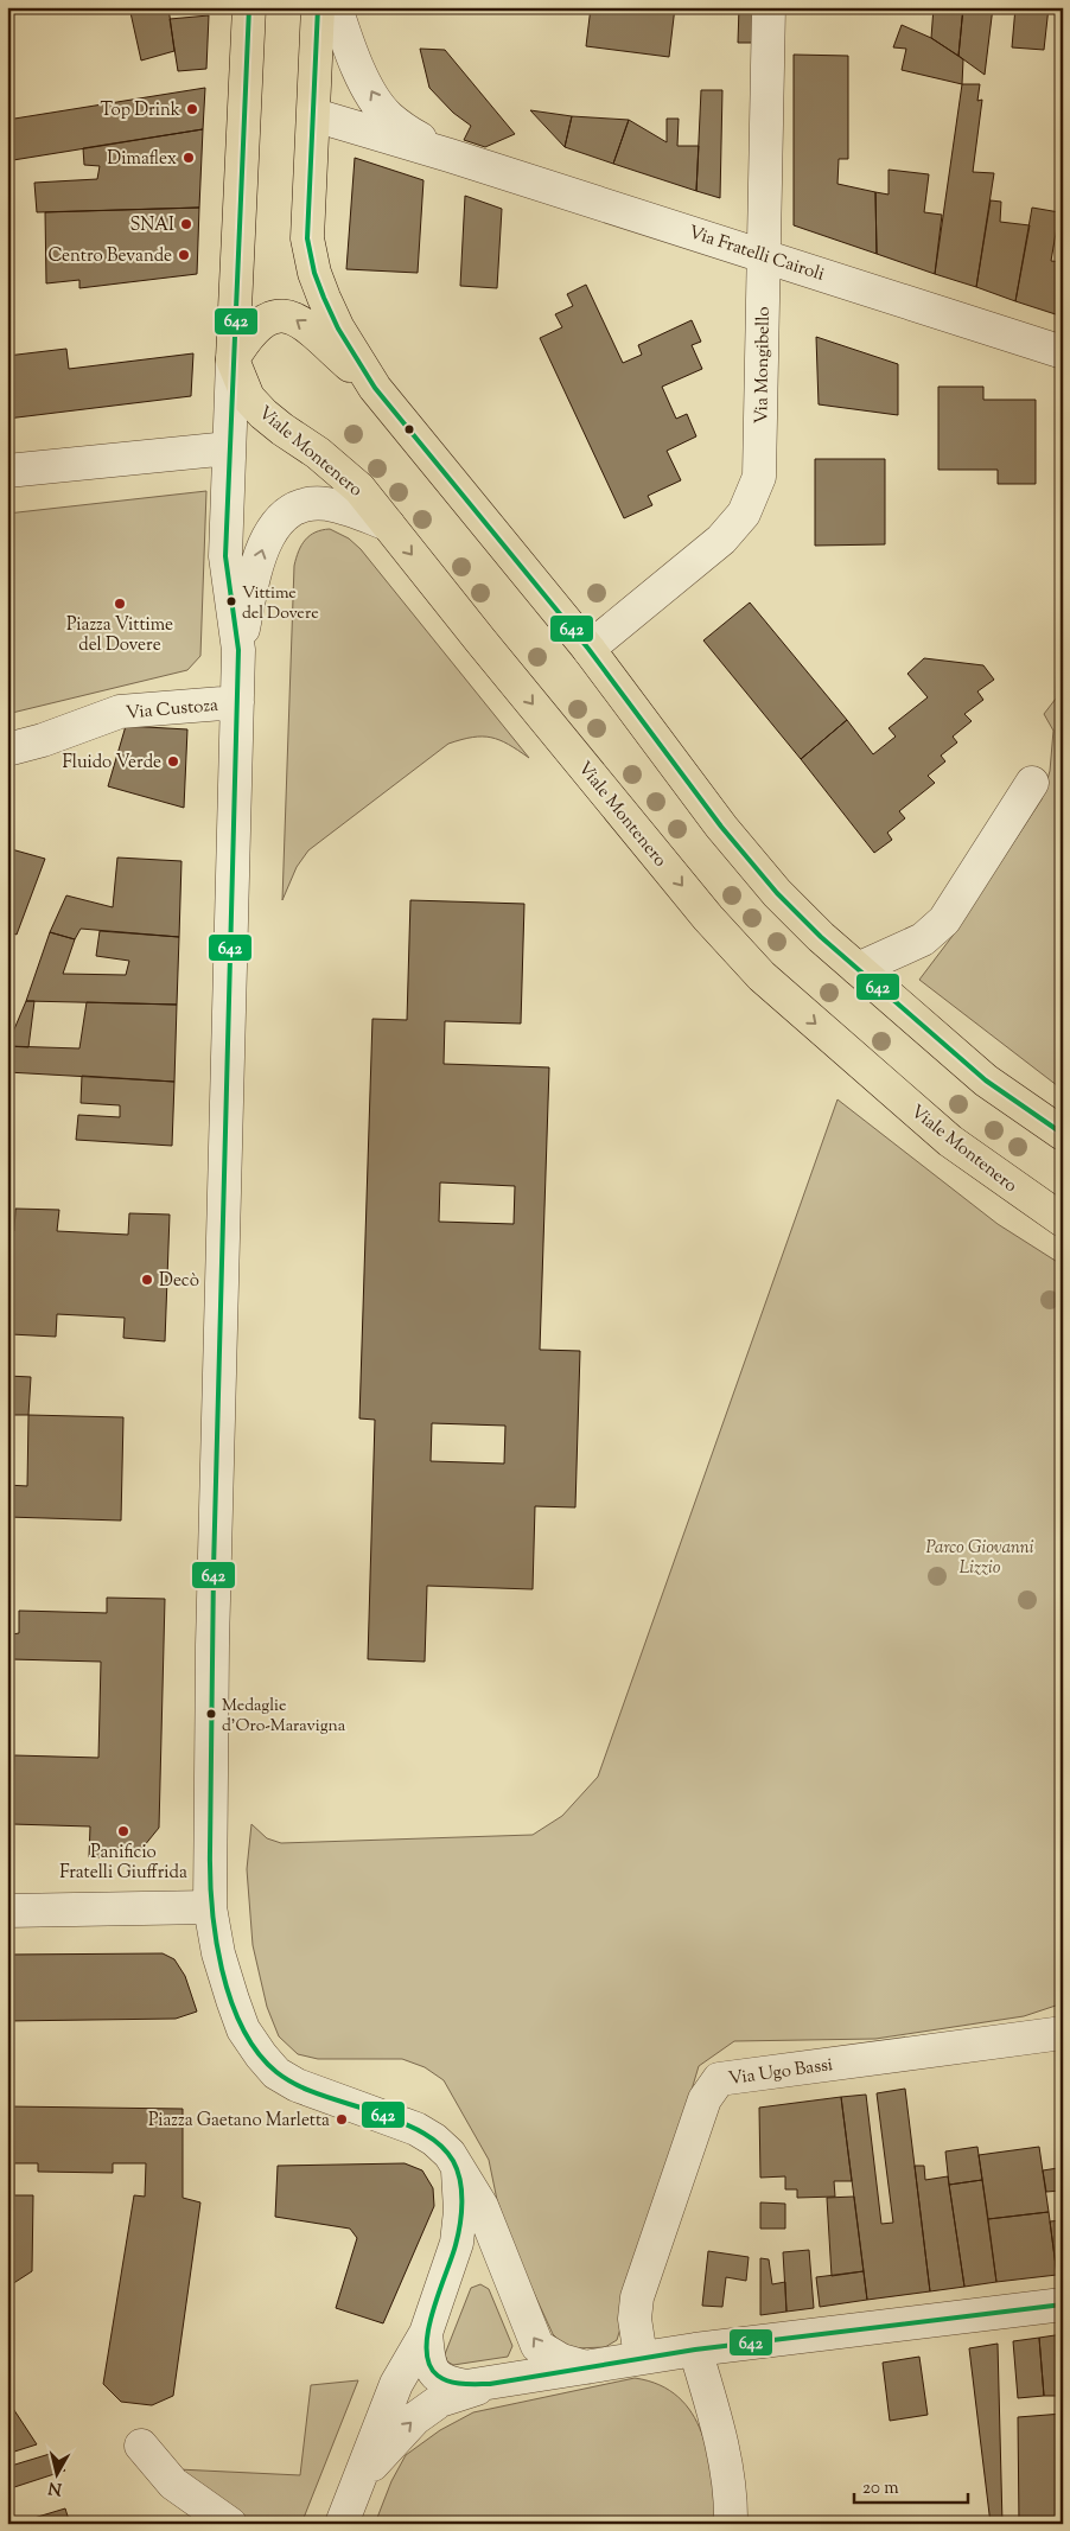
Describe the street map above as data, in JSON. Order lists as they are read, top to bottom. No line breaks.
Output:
{"streets":{"main road":["Viale Montenero"],"street":["Via Fratelli Cairoli","Via Mongibello","Via Custoza","Via Ugo Bassi"]},"crossings":[["Via Fratelli Cairoli","Via Mongibello"]],"parks":["Parco Giovanni Lizzio"],"places":["Top Drink","Dimaflex","SNAI","Centro Bevande","Vittime del Dovere","Piazza Vittime del Dovere","Fluido Verde","Decò","Medaglie d'Oro-Maravigna","Panificio Fratelli Giuffrida","Piazza Gaetano Marletta"],"lines":["transit line 642"],"scale_bar":"20 m","north":"bottom"}
